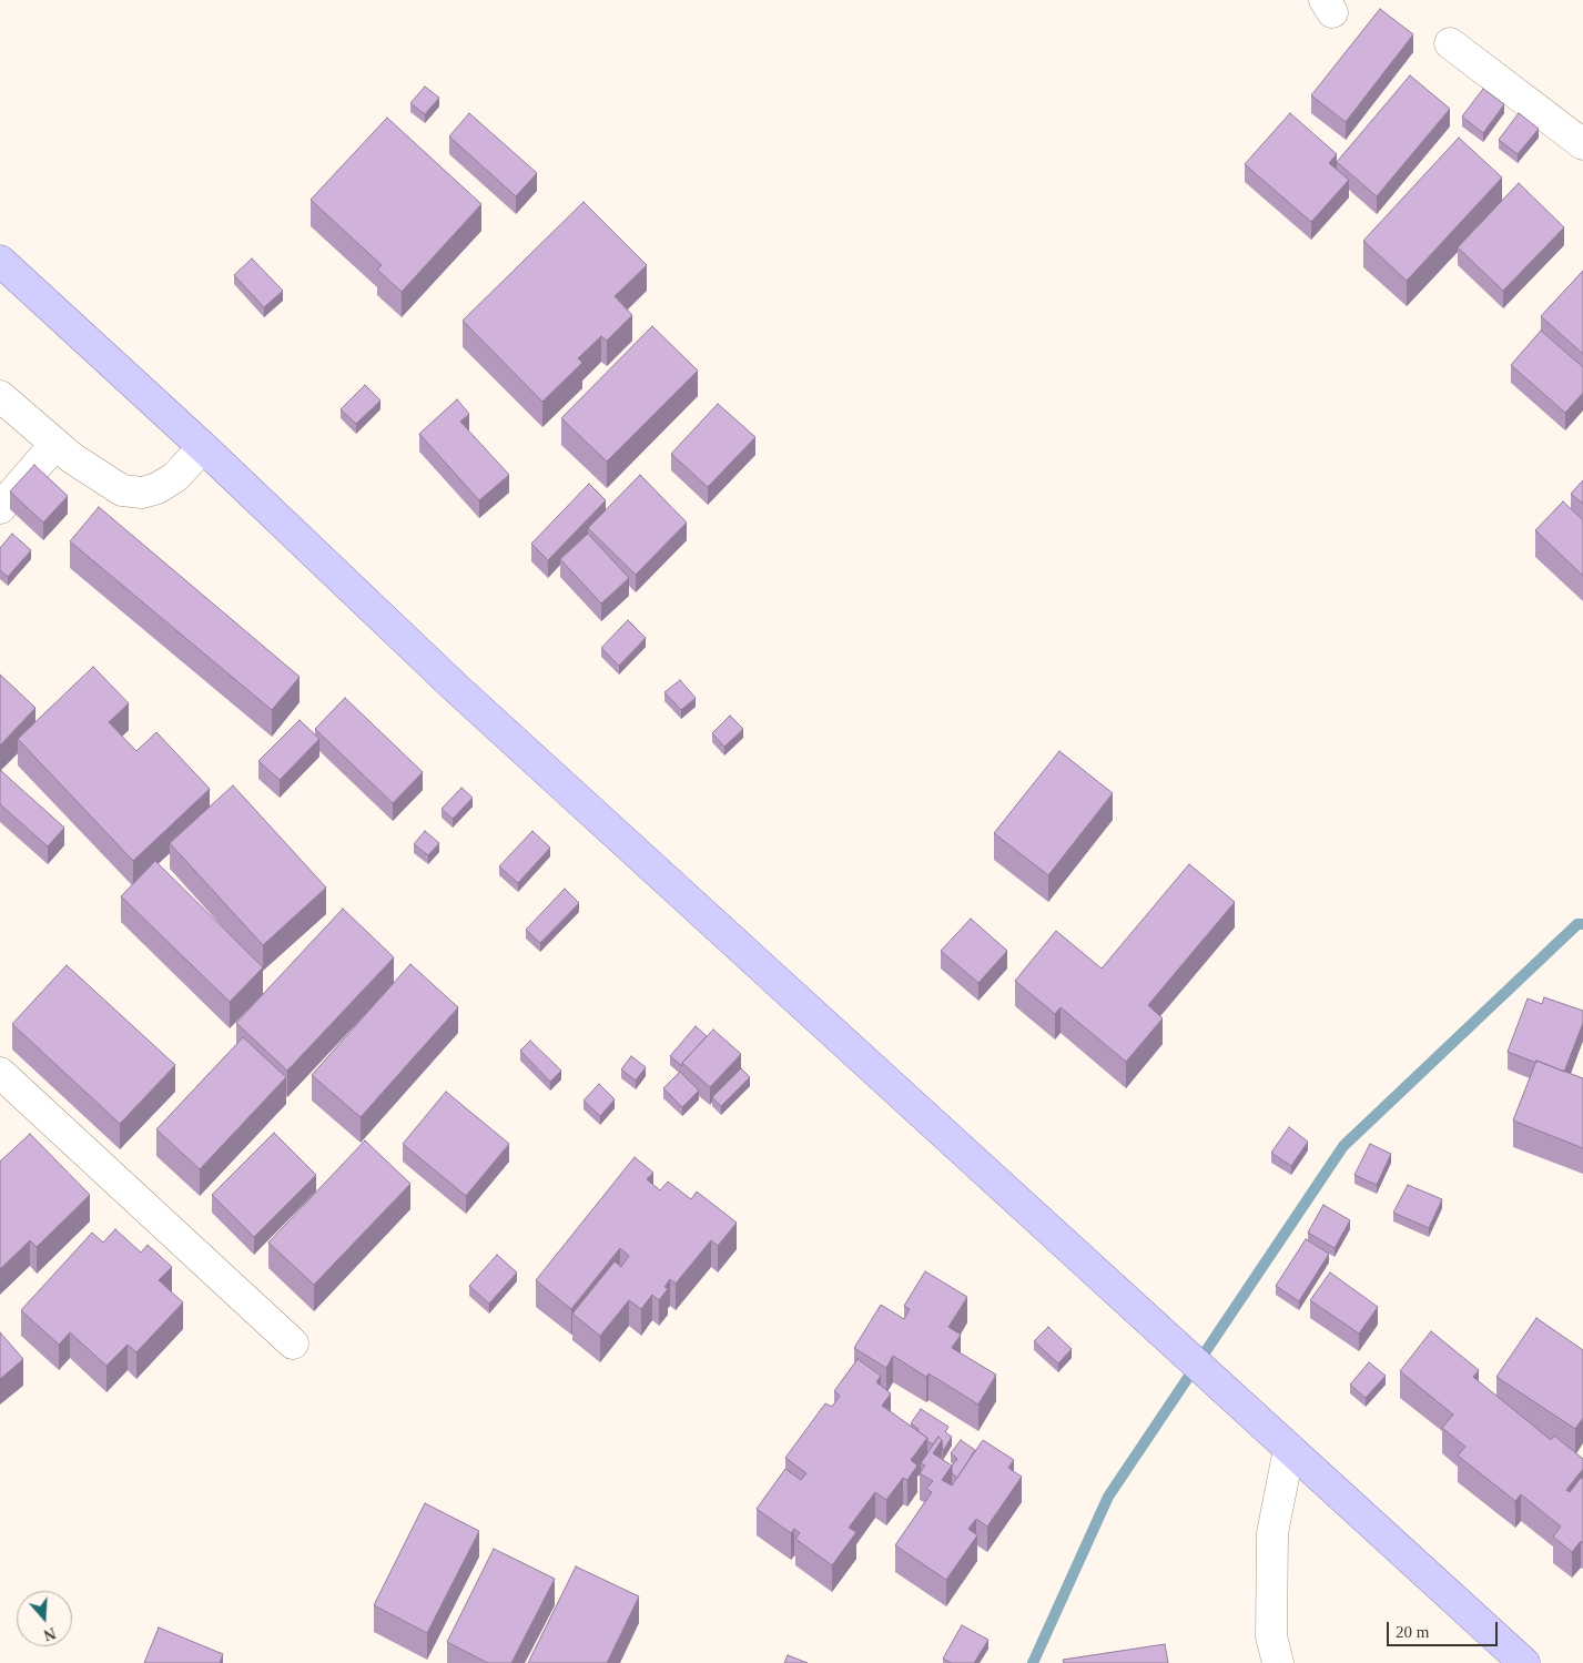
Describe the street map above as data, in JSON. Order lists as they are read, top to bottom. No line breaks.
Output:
{"scale_bar":"20 m","north":"bottom"}
